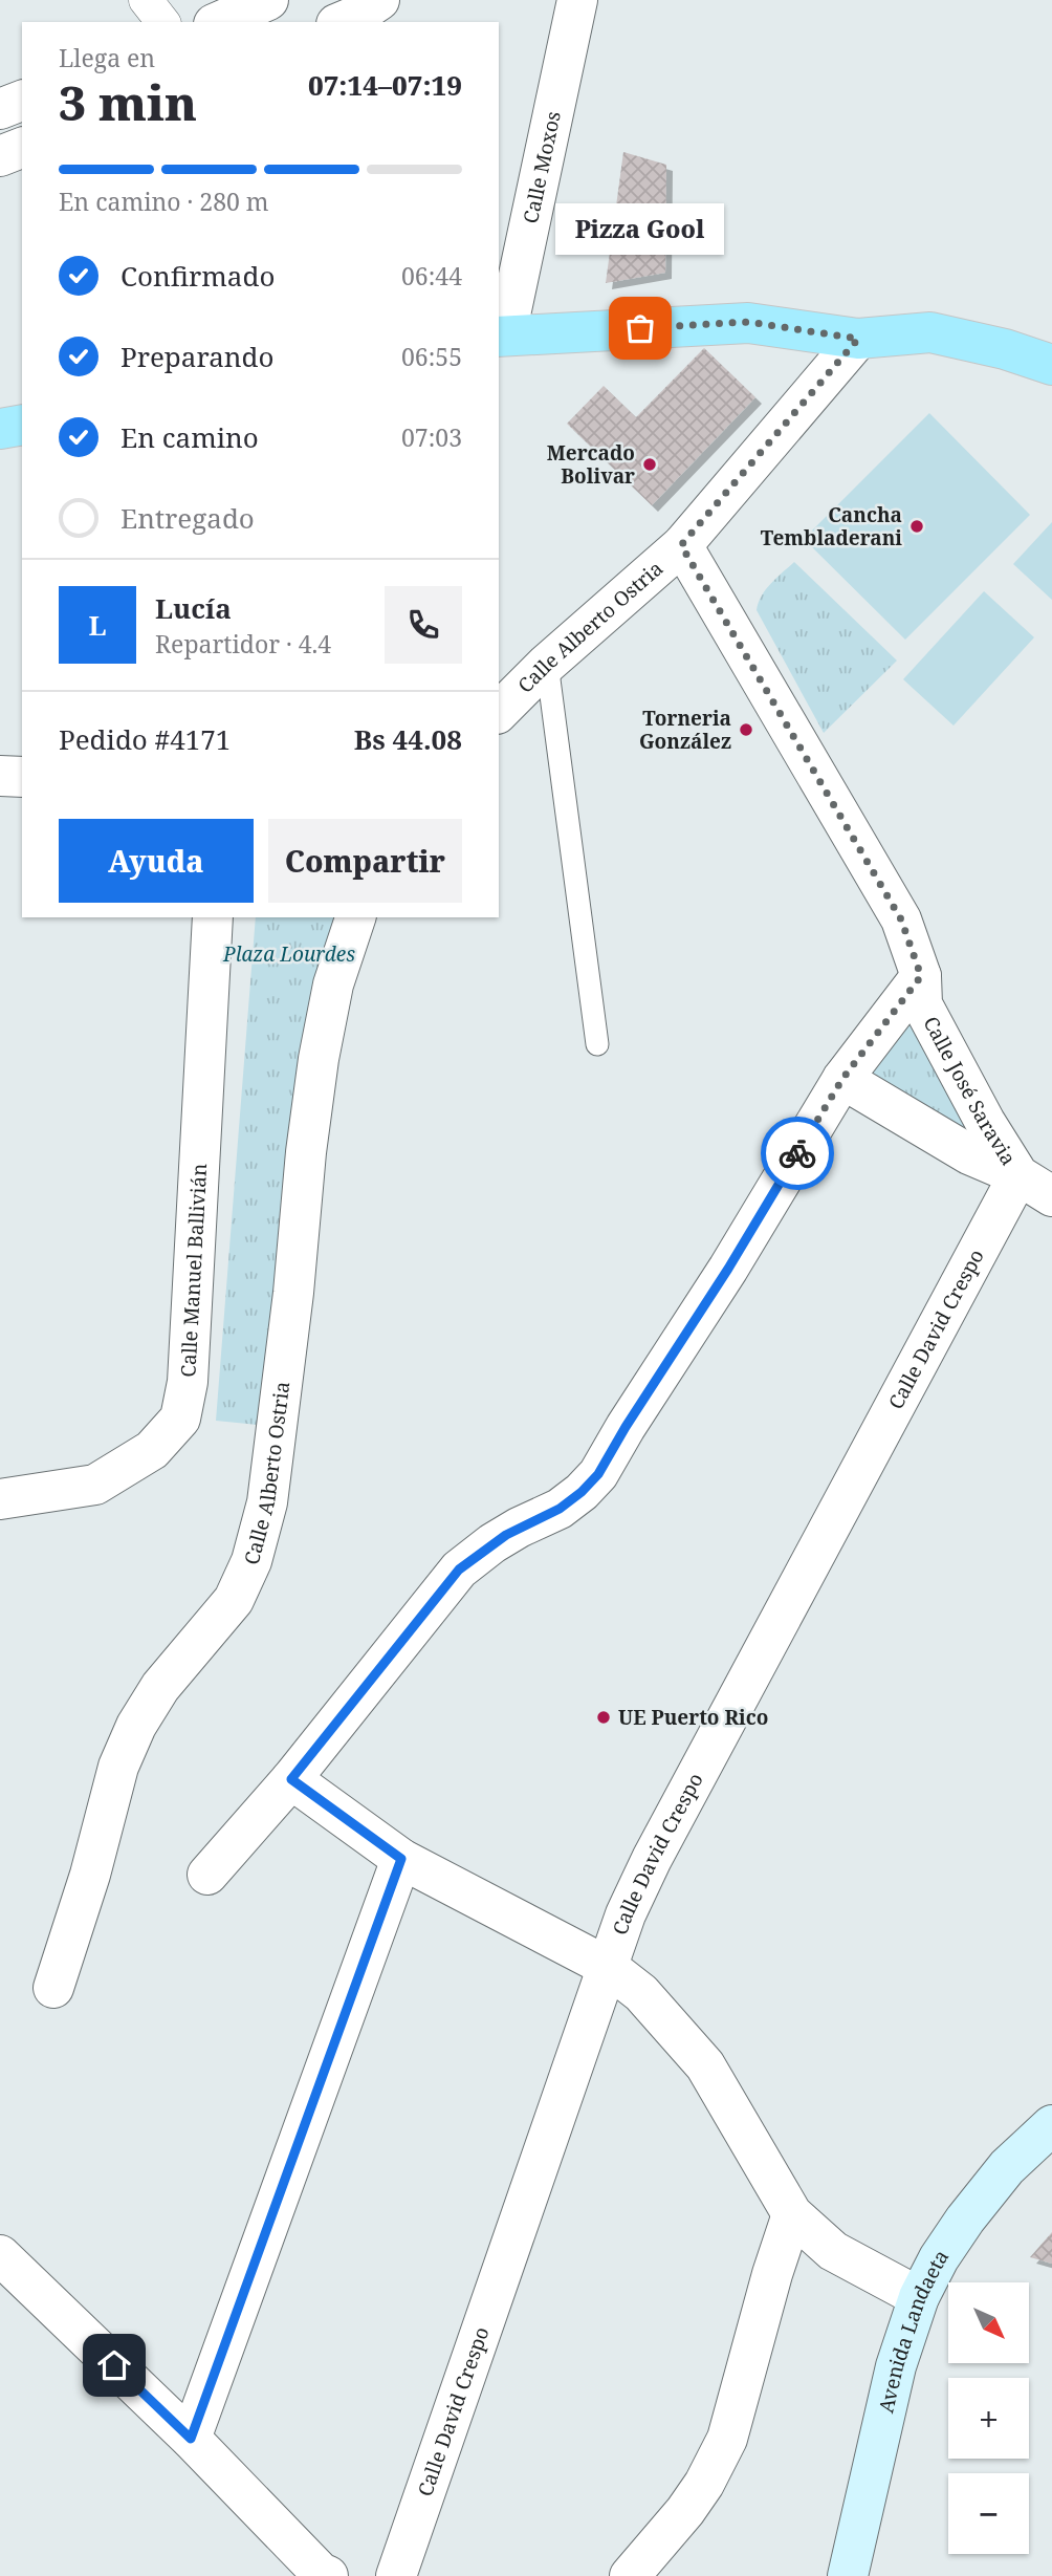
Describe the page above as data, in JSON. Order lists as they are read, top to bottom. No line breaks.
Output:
{"streets":{"main road":["Avenida Landaeta"],"street":["Calle Moxos","Calle Alberto Ostria","Calle José Saravia","Calle Manuel Ballivián","Calle David Crespo"]},"crossings":[["Calle Alberto Ostria","Calle José Saravia"],["Calle José Saravia","Calle David Crespo"]],"parks":["Plaza Lourdes"],"places":["Pizza Gool","Mercado Bolivar","Cancha Tembladerani","Torneria González","UE Puerto Rico"],"north":"bottom right","page":{"heading":["3 min","Llega en","07:14–07:19"],"panel":["Lucía","Repartidor · 4.4","Pedido #4171","Bs 44.08"],"bar":"En camino · 280 m","bubble":"Pizza Gool","list":[["Confirmado","06:44"],["Preparando","06:55"],["En camino","07:03"],"Entregado"],"round":"L","buttons":["Ayuda","Compartir"],"map_buttons":["+","−"]}}
